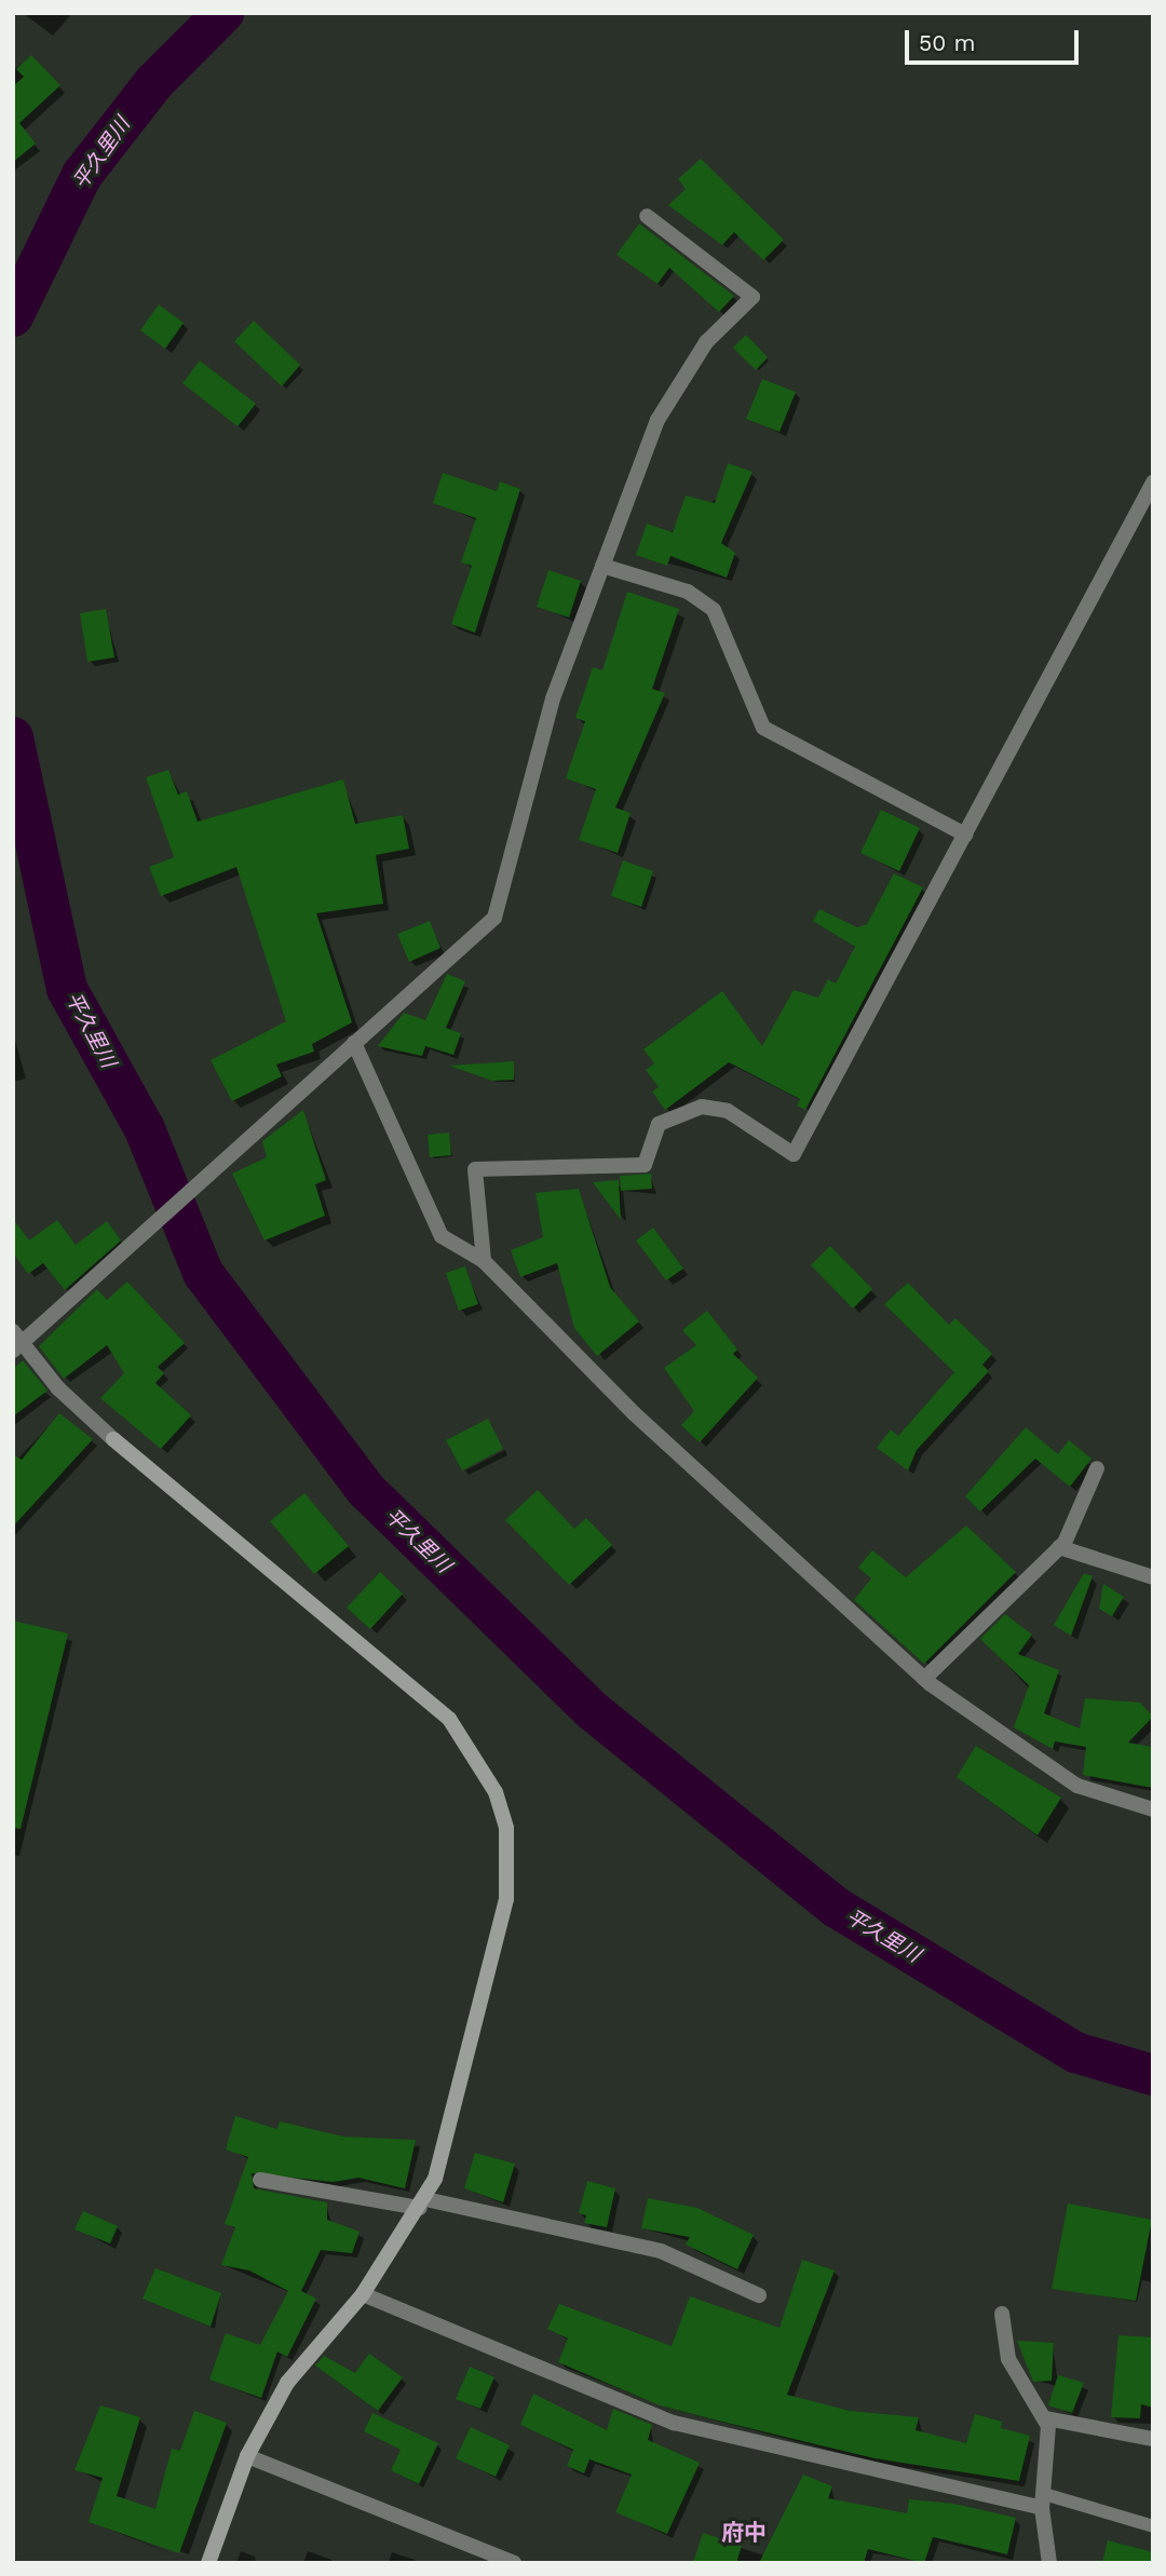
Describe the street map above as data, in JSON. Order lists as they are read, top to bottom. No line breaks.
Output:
{"districts":["府中"],"water":["平久里川"],"scale_bar":"50 m"}
